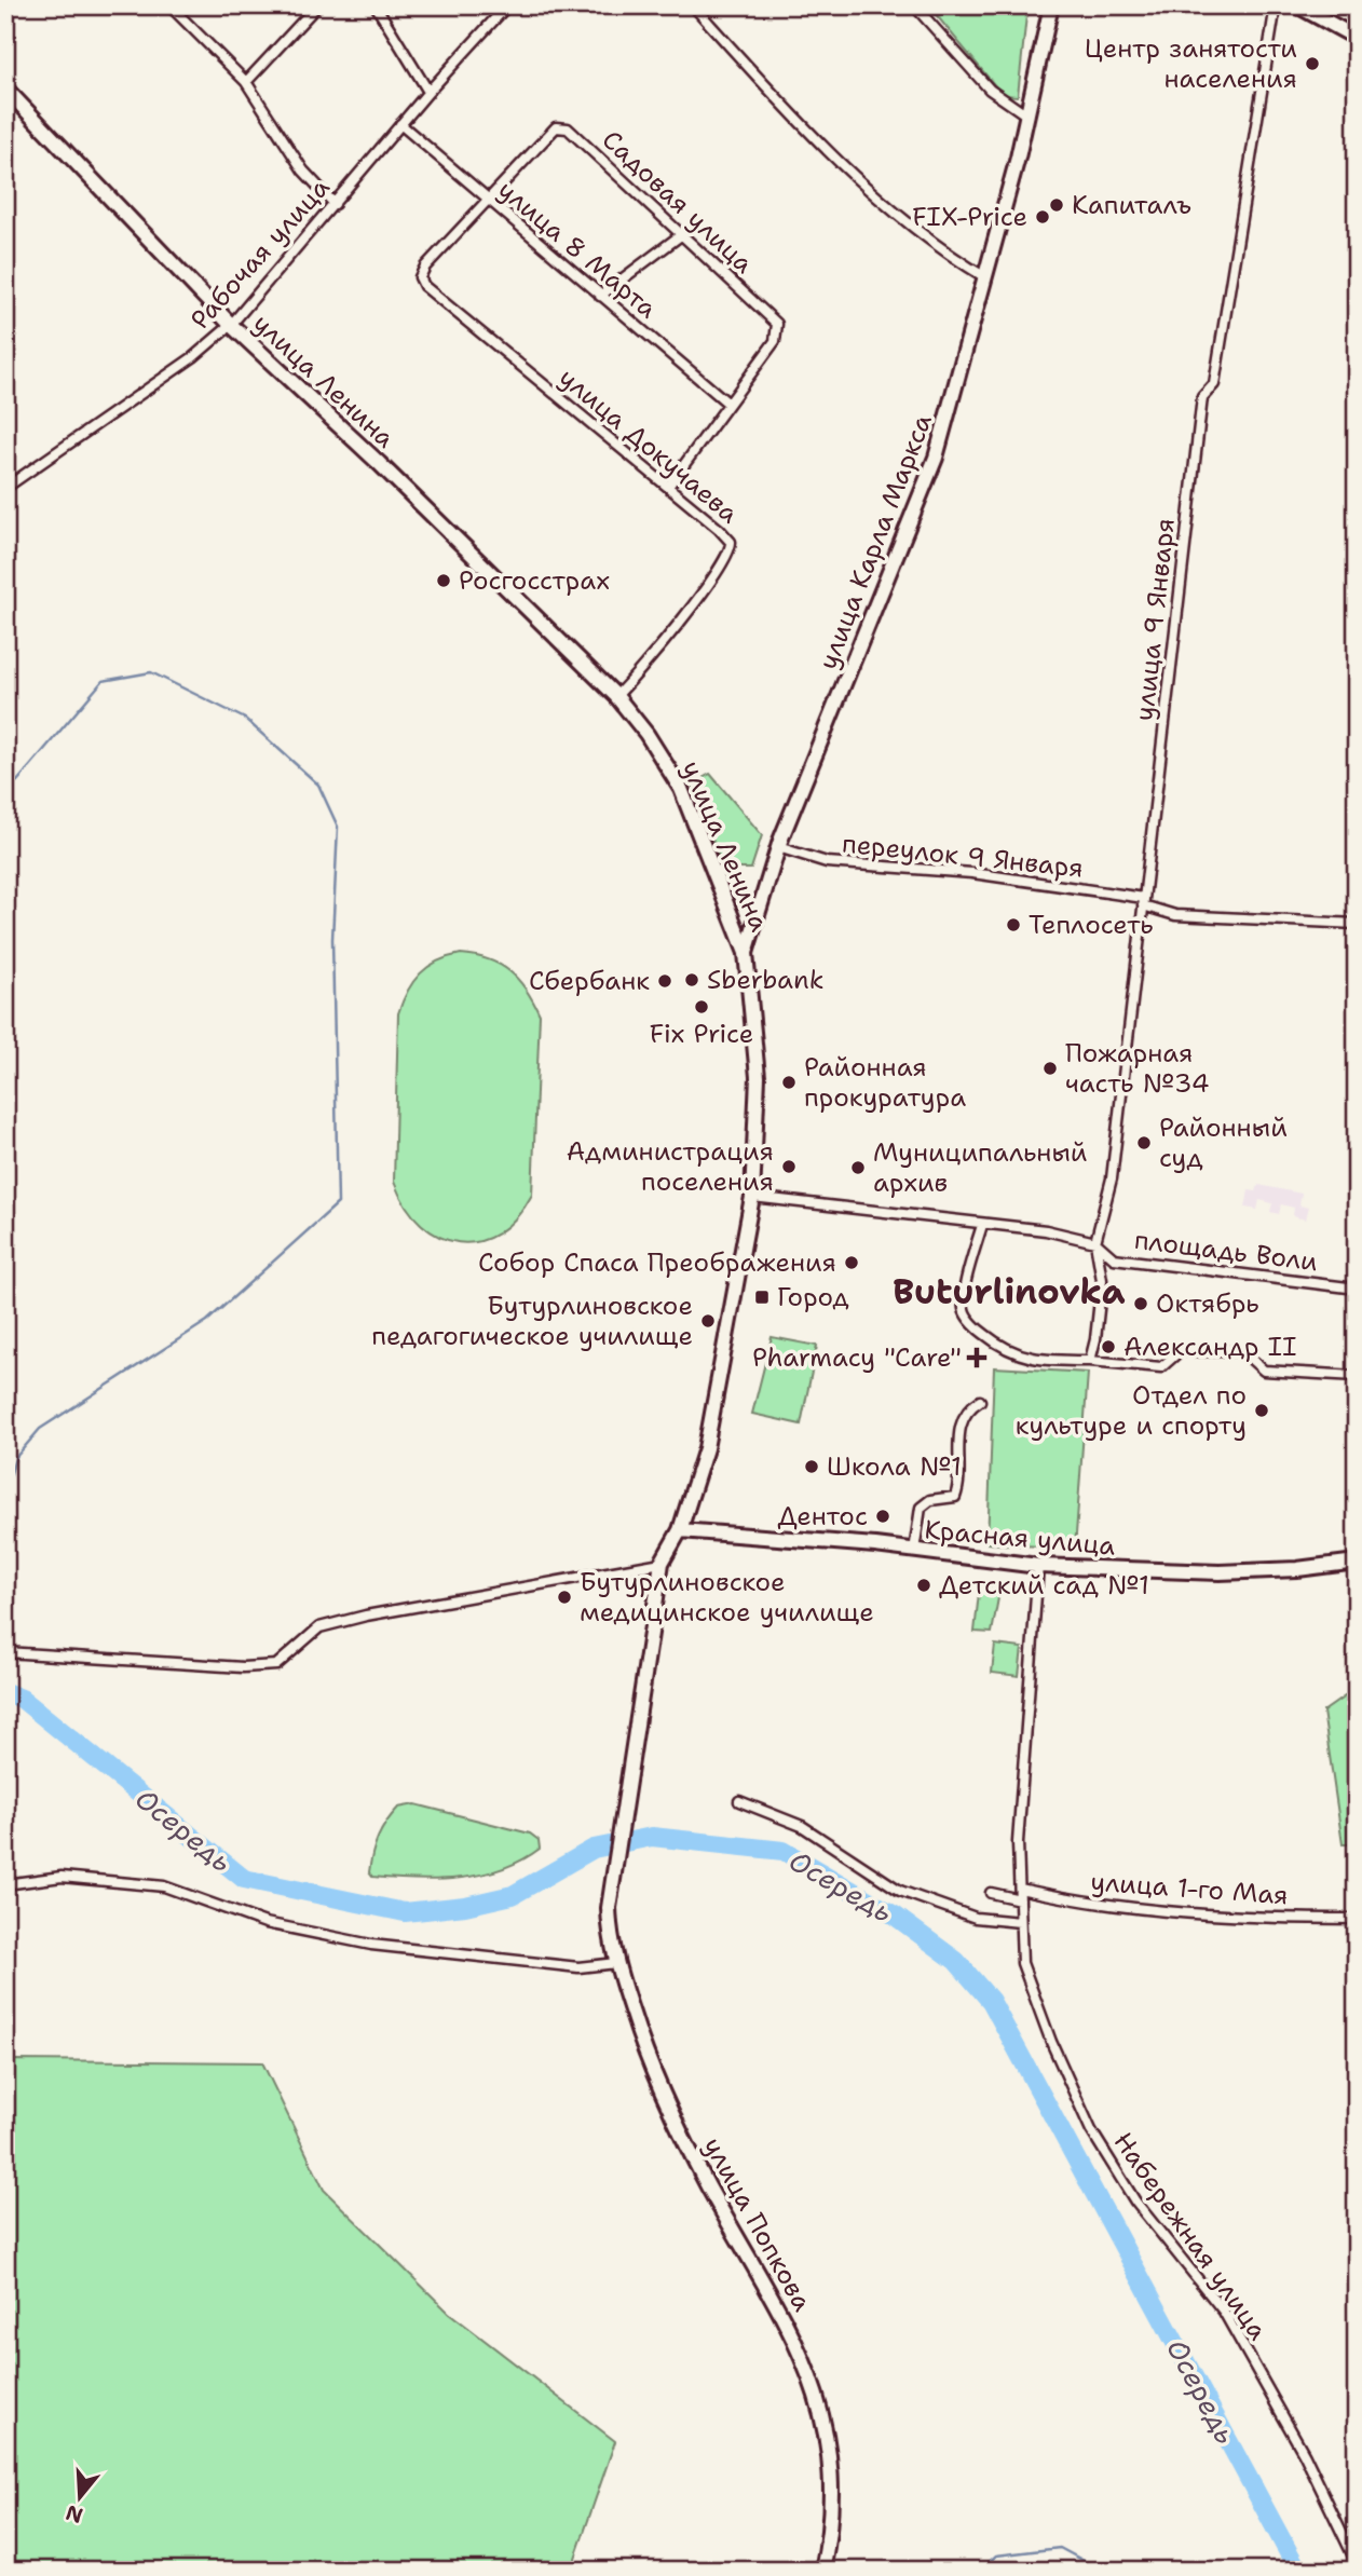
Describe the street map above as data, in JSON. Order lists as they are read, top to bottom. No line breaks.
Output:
{"streets":{"main road":["улица Ленина","улица Карла Маркса","Красная улица","улица Попкова"],"street":["Садовая улица","улица 8 Марта","Рабочая улица","улица Докучаева","улица 9 Января","переулок 9 Января","площадь Воли","улица 1-го Мая","Набережная улица"]},"crossings":[["Садовая улица","улица 8 Марта"],["Садовая улица","улица Докучаева"],["улица 8 Марта","Рабочая улица"],["Рабочая улица","улица Ленина"],["улица Ленина","улица Докучаева"],["улица Ленина","улица Карла Маркса"],["улица Ленина","площадь Воли"],["улица Ленина","Красная улица"],["улица Ленина","улица Попкова"],["улица Карла Маркса","переулок 9 Января"],["улица 9 Января","переулок 9 Января"],["улица 9 Января","площадь Воли"],["Красная улица","Набережная улица"],["улица 1-го Мая","Набережная улица"]],"districts":["Buturlinovka"],"water":["Осередь"],"places":{"other":["Центр занятости населения","Капиталъ","FIX-Price","Росгосстрах","Теплосеть","Sberbank","Сбербанк","Fix Price","Пожарная часть №34","Районная прокуратура","Районный суд","Администрация поселения","Муниципальный архив","Собор Спаса Преображения","Октябрь","Бутурлиновское педагогическое училище","Александр II","Отдел по культуре и спорту","Школа №1","Дентос","Детский сад №1","Бутурлиновское медицинское училище"],"transit":["Город"],"health":["Pharmacy \"Care\""]},"north":"bottom"}
